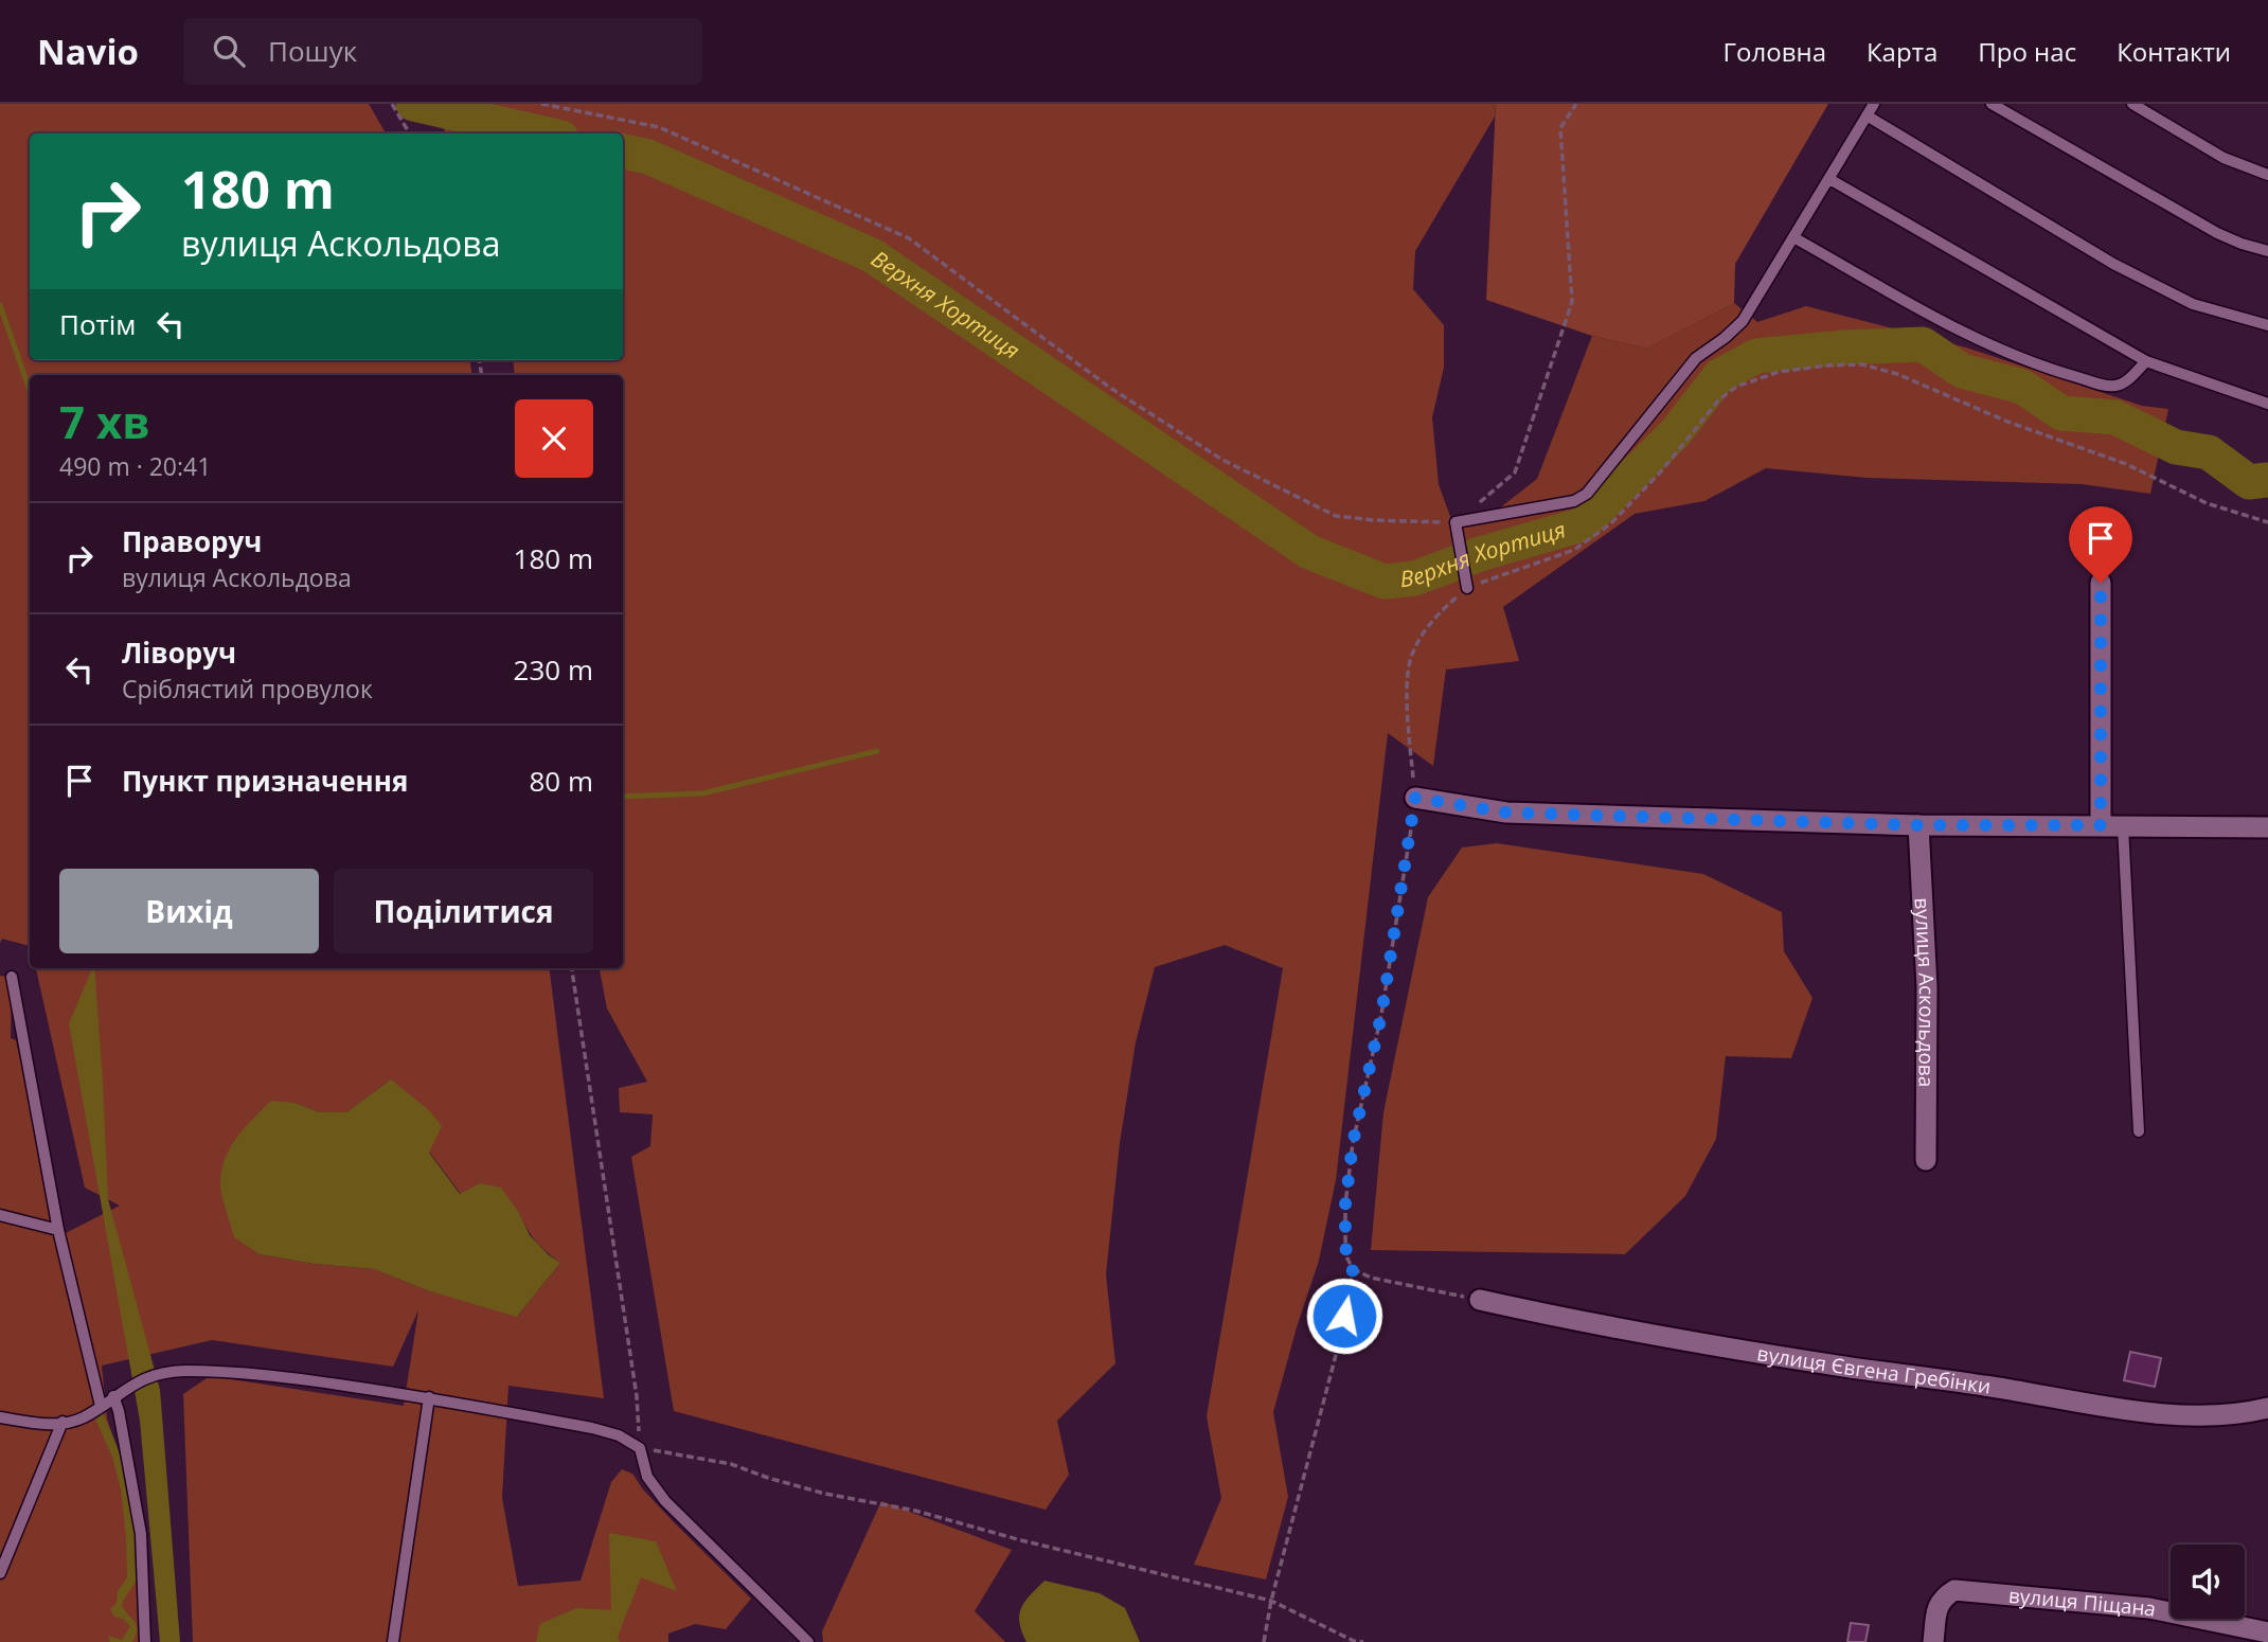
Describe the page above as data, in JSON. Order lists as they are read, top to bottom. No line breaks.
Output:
{"streets":{"street":["вулиця Аскольдова","вулиця Євгена Гребінки","вулиця Піщана"]},"water":["Верхня Хортиця"],"page":{"header":"Navio","search":"Пошук","nav":["Головна","Карта","Про нас","Контакти"],"turn":["180 m","вулиця Аскольдова"],"then":"Потім","heading":["7 хв","490 m · 20:41"],"list":[{"name":"Праворуч","note":"вулиця Аскольдова","value":"180 m"},{"name":"Ліворуч","note":"Сріблястий провулок","value":"230 m"},{"name":"Пункт призначення","value":"80 m"}],"buttons":["Вихід","Поділитися"]}}
